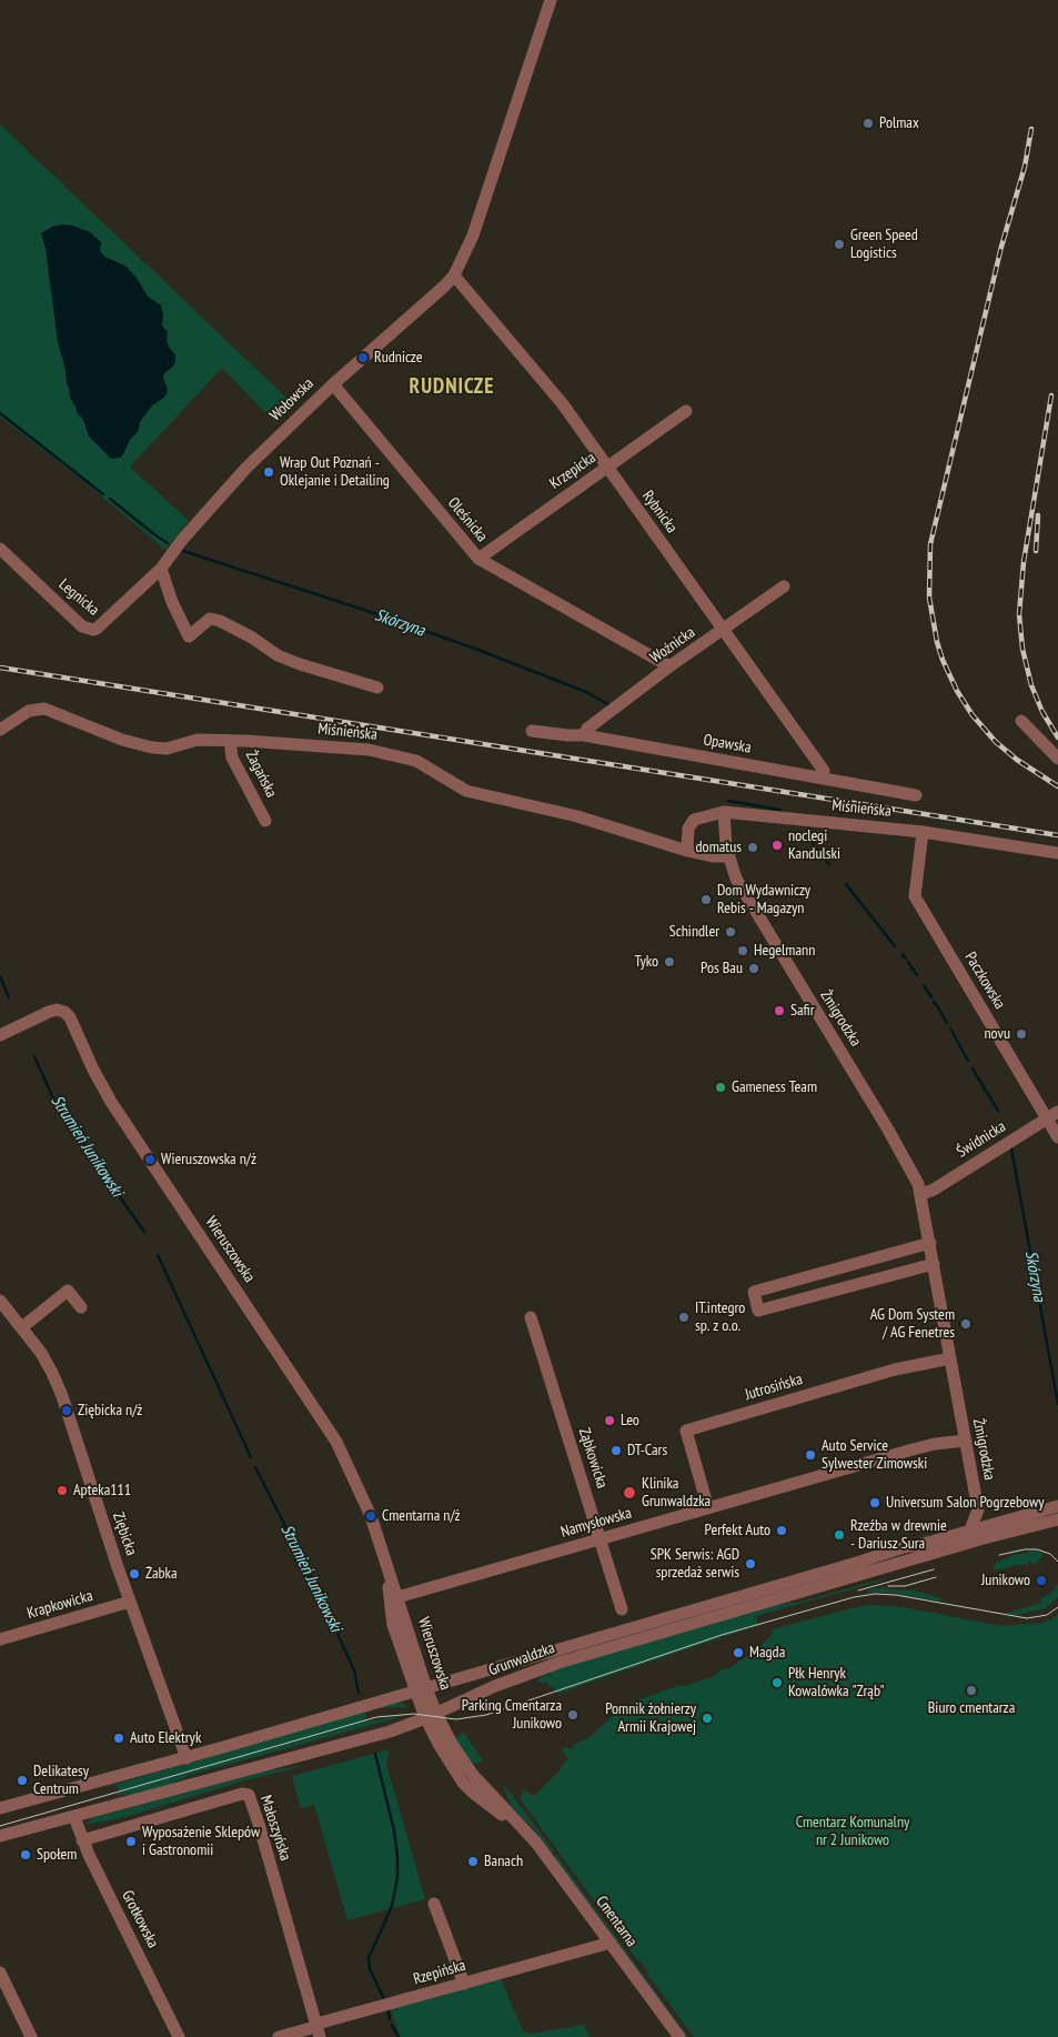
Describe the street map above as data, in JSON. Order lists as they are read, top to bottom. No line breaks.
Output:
{"streets":{"street":["Wołowska","Krzepicka","Rybnicka","Oleśnicka","Legnicka","Woźnicka","Miśnieńska","Opawska","Żagańska","Paczkowska","Żmigrodzka","Świdnicka","Wieruszowska","Jutrosińska","Ząbkowicka","Namysłowska","Ziębicka","Krapkowicka","Grunwaldzka","Małoszyńska","Grotkowska","Cmentarna","Rzepińska"]},"crossings":[["Wołowska","Rybnicka"],["Wołowska","Oleśnicka"],["Wołowska","Legnicka"],["Krzepicka","Rybnicka"],["Krzepicka","Oleśnicka"],["Rybnicka","Woźnicka"],["Rybnicka","Opawska"],["Oleśnicka","Woźnicka"],["Woźnicka","Opawska"],["Miśnieńska","Żagańska"],["Miśnieńska","Paczkowska"],["Miśnieńska","Żmigrodzka"],["Paczkowska","Świdnicka"],["Żmigrodzka","Świdnicka"],["Żmigrodzka","Jutrosińska"],["Żmigrodzka","Namysłowska"],["Wieruszowska","Namysłowska"],["Wieruszowska","Grunwaldzka"],["Wieruszowska","Cmentarna"],["Jutrosińska","Namysłowska"],["Ząbkowicka","Namysłowska"],["Ziębicka","Krapkowicka"],["Ziębicka","Grunwaldzka"],["Grunwaldzka","Grotkowska"],["Grunwaldzka","Cmentarna"],["Małoszyńska","Grotkowska"],["Małoszyńska","Rzepińska"],["Cmentarna","Rzepińska"]],"districts":["RUDNICZE"],"water":["Skórzyna","Strumień Junikowski"],"parks":["Cmentarz Komunalny nr 2 Junikowo"],"places":["Polmax","Green Speed Logistics","Rudnicze","Wrap Out Poznań - Oklejanie i Detailing","noclegi Kandulski","domatus","Dom Wydawniczy Rebis - Magazyn","Schindler","Hegelmann","Tyko","Pos Bau","Safir","novu","Gameness Team","Wieruszowska n/ż","IT.integro sp. z o.o.","AG Dom System / AG Fenetres","Ziębicka n/ż","Leo","DT-Cars","Auto Service Sylwester Zimowski","Apteka111","Klinika Grunwaldzka","Universum Salon Pogrzebowy","Cmentarna n/ż","Perfekt Auto","Rzeźba w drewnie - Dariusz Sura","SPK Serwis: AGD sprzedaż serwis","Żabka","Junikowo","Magda","Płk Henryk Kowalówka \"Zrąb\"","Biuro cmentarza","Parking Cmentarza Junikowo","Pomnik żołnierzy Armii Krajowej","Auto Elektryk","Delikatesy Centrum","Wyposażenie Sklepów i Gastronomii","Społem","Banach"]}
